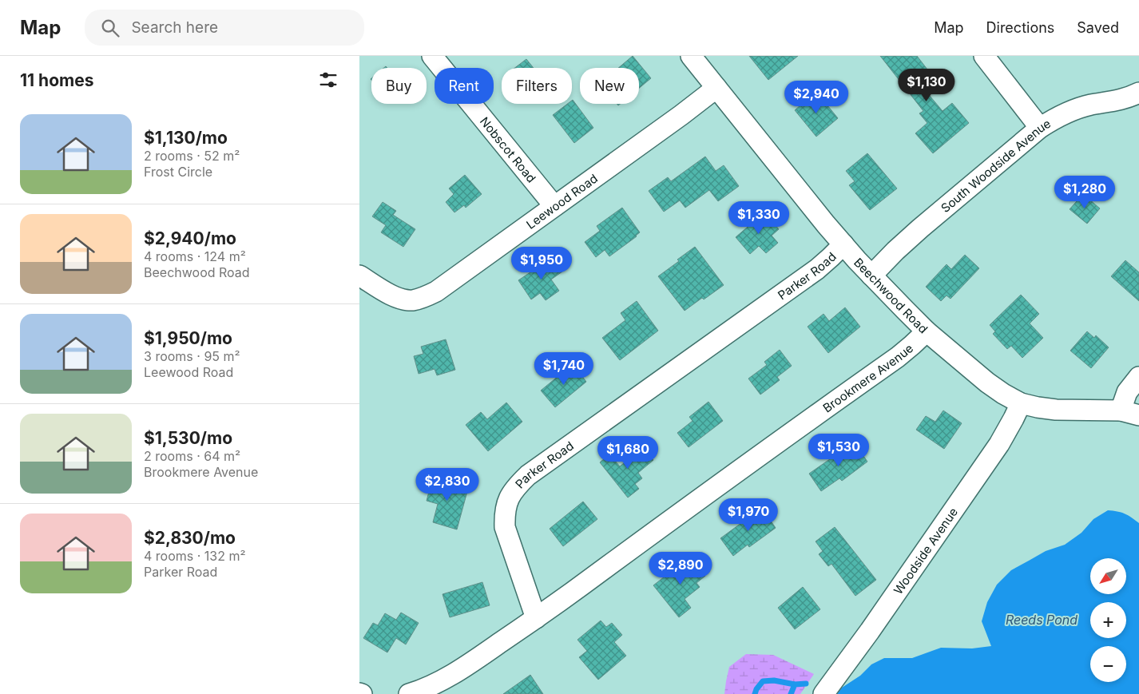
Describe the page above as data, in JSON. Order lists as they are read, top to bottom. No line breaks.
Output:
{"streets":{"street":["Nobscot Road","South Woodside Avenue","Leewood Road","Parker Road","Beechwood Road","Brookmere Avenue","Woodside Avenue"]},"crossings":[["Nobscot Road","Leewood Road"],["South Woodside Avenue","Beechwood Road"],["Leewood Road","Beechwood Road"],["Parker Road","Beechwood Road"],["Parker Road","Brookmere Avenue"],["Beechwood Road","Brookmere Avenue"],["Beechwood Road","Woodside Avenue"]],"water":["Reeds Pond"],"north":"bottom left","page":{"header":"Map","search":"Search here","nav":["Map","Directions","Saved"],"heading":"11 homes","chip":["Buy","Rent","Filters","New"],"price":["$1,130","$2,940","$1,280","$1,330","$1,950","$1,740","$1,530","$1,680","$2,830","$1,970","$2,890"],"list":[{"name":"$1,130/mo","note":"2 rooms · 52 m² · Frost Circle"},{"name":"$2,940/mo","note":"4 rooms · 124 m² · Beechwood Road"},{"name":"$1,950/mo","note":"3 rooms · 95 m² · Leewood Road"},{"name":"$1,530/mo","note":"2 rooms · 64 m² · Brookmere Avenue"},{"name":"$2,830/mo","note":"4 rooms · 132 m² · Parker Road"}],"map_buttons":["+","−"]}}
